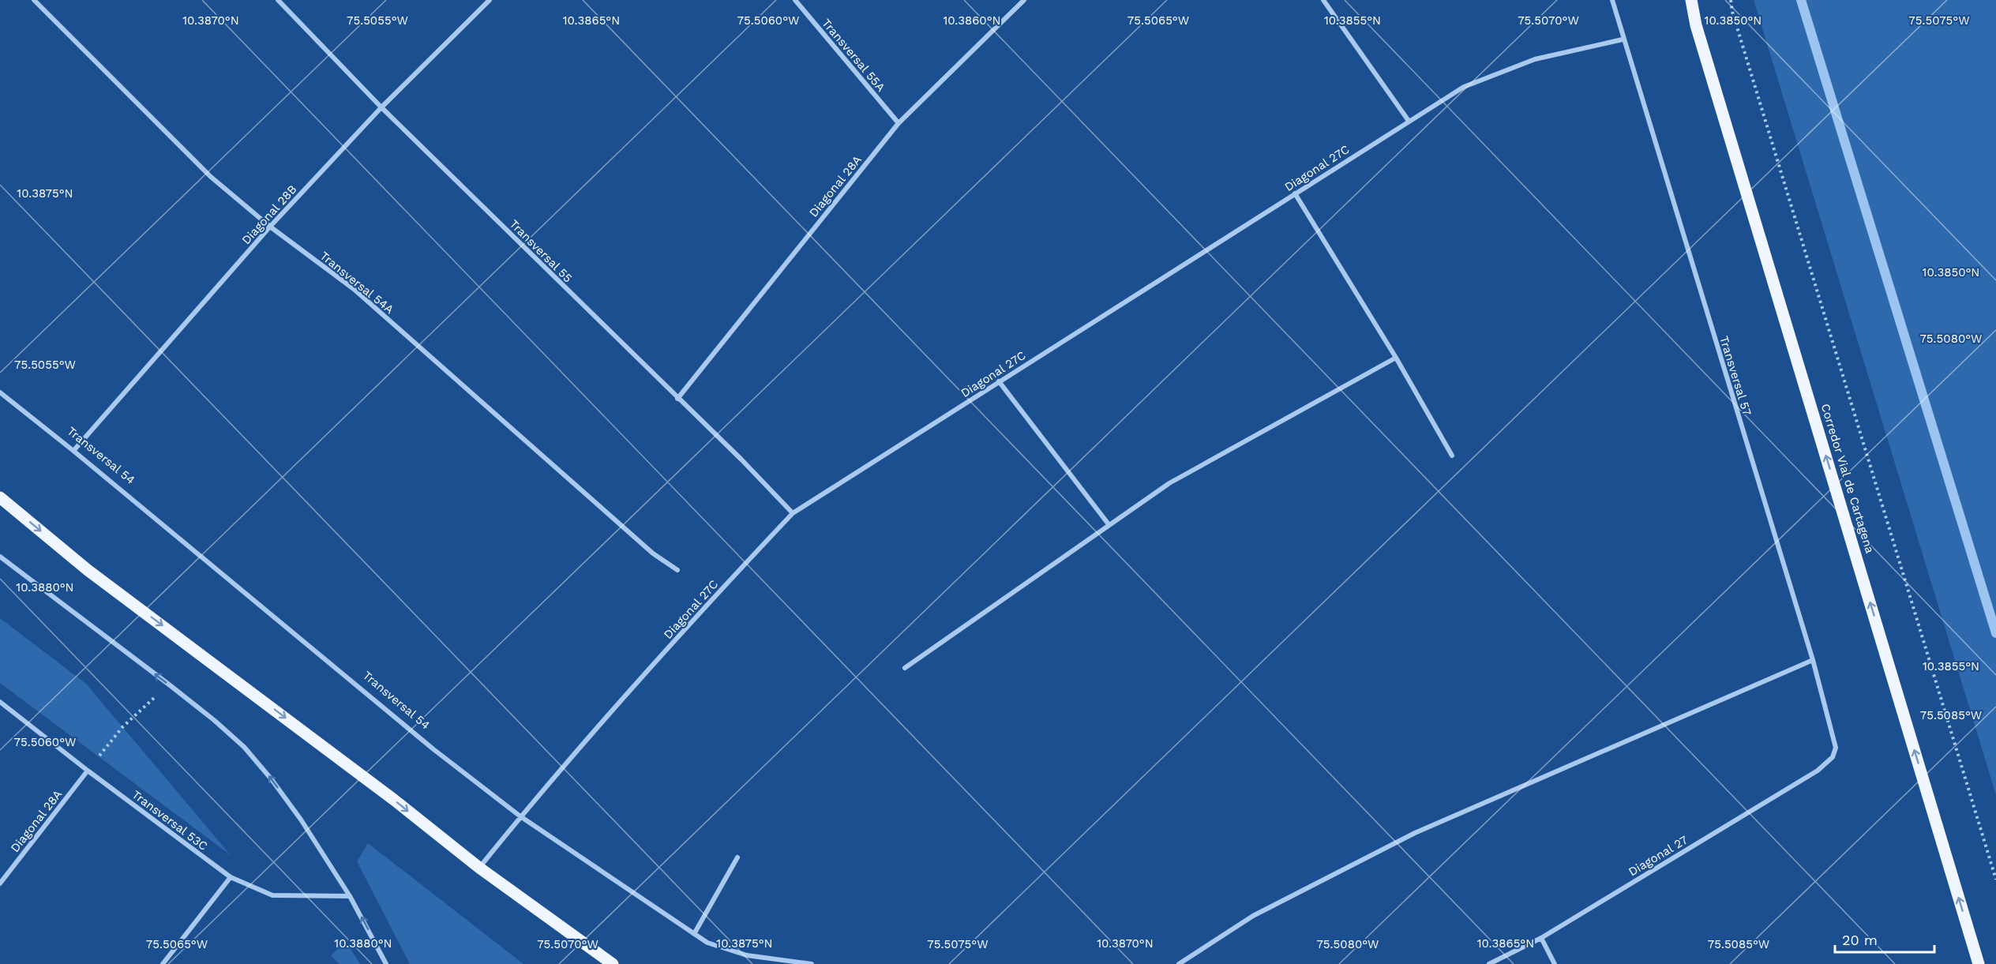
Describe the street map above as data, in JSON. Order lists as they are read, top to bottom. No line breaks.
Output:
{"streets":{"main road":["Corredor Vial de Cartagena"],"street":["Transversal 55A","Diagonal 27C","Diagonal 28A","Diagonal 28B","Transversal 55","Transversal 54A","Transversal 57","Transversal 54","Transversal 53C","Diagonal 27"]},"crossings":[["Transversal 55A","Diagonal 28A"],["Diagonal 27C","Transversal 55"],["Diagonal 27C","Transversal 57"],["Diagonal 27C","Transversal 54"],["Diagonal 28A","Transversal 55"],["Diagonal 28A","Transversal 53C"],["Diagonal 28B","Transversal 55"],["Diagonal 28B","Transversal 54A"],["Diagonal 28B","Transversal 54"],["Transversal 57","Diagonal 27"]],"one_way":["Corredor Vial de Cartagena"],"scale_bar":"20 m","coordinates":["75.5070°W","75.5055°W","75.5060°W","75.5065°W","75.5075°W","10.3870°N","10.3865°N","10.3860°N","10.3855°N","10.3850°N","10.3875°N","75.5080°W","10.3880°N","75.5085°W"]}
